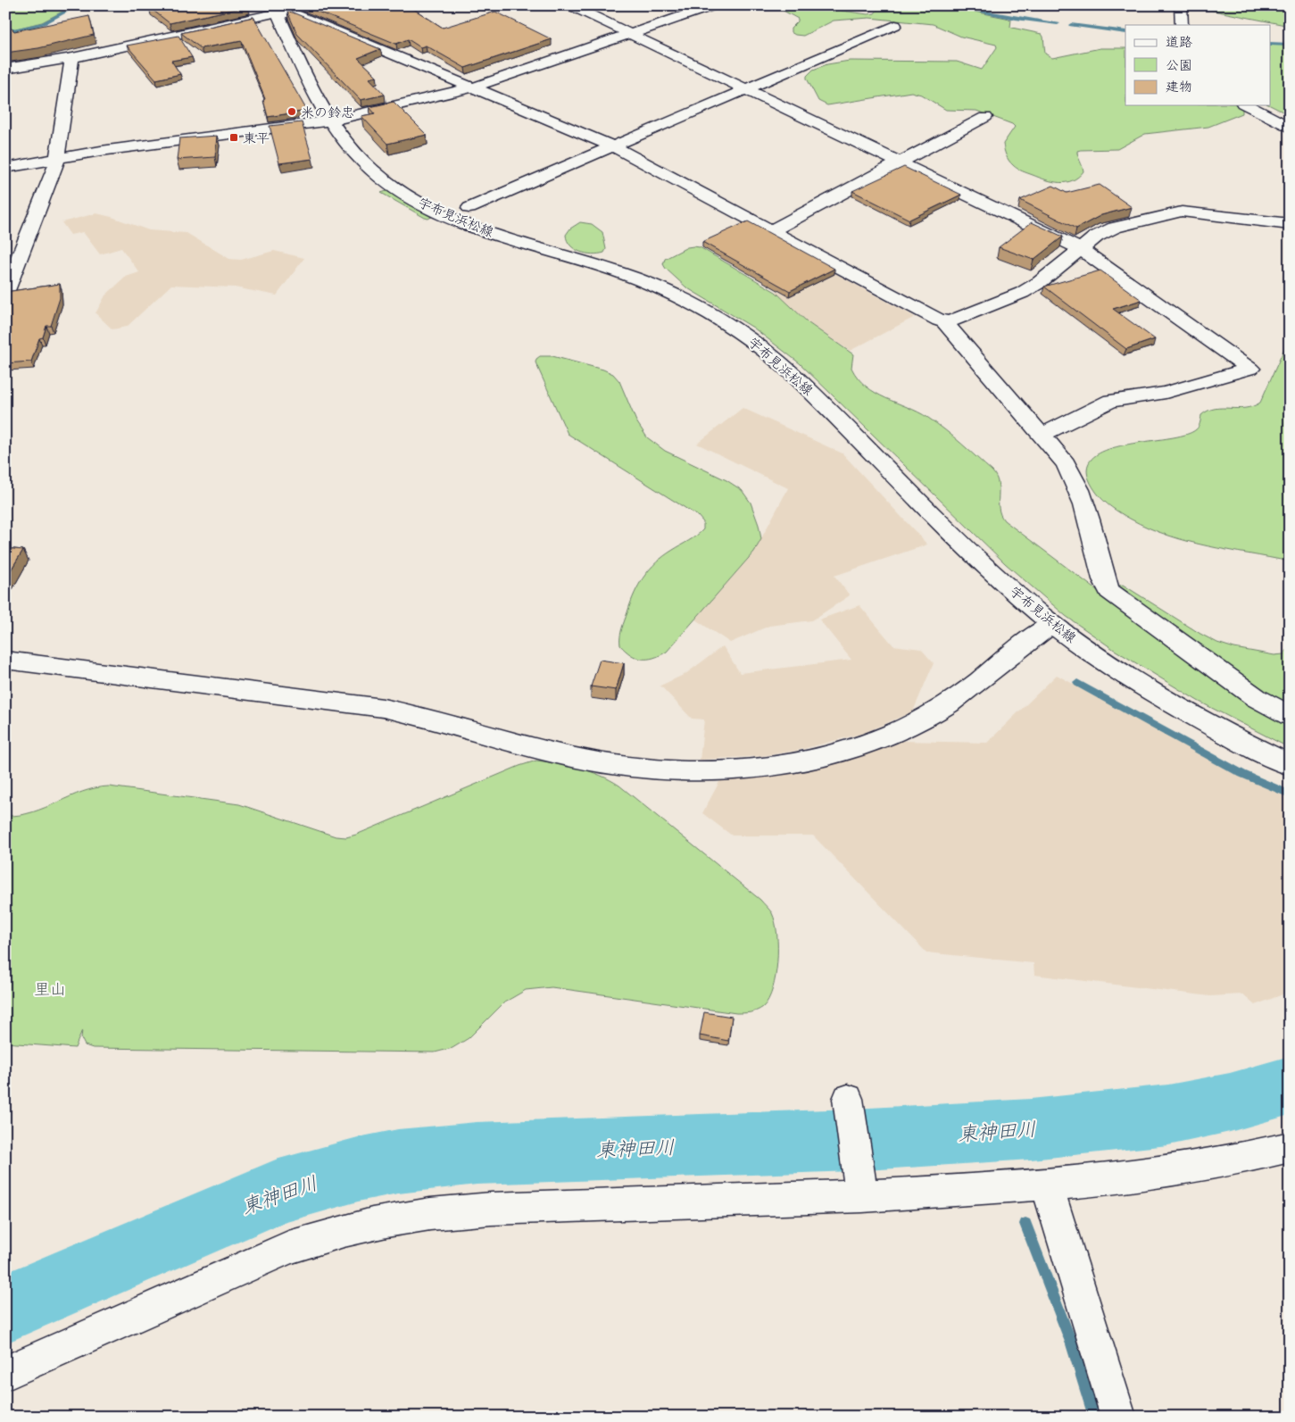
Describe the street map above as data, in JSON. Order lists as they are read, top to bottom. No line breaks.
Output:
{"streets":{"street":["宇布見浜松線"]},"water":["東神田川"],"parks":["里山"],"places":{"other":["米の鈴忠"],"transit":["東平"]},"legend":["道路","公園","建物"]}
